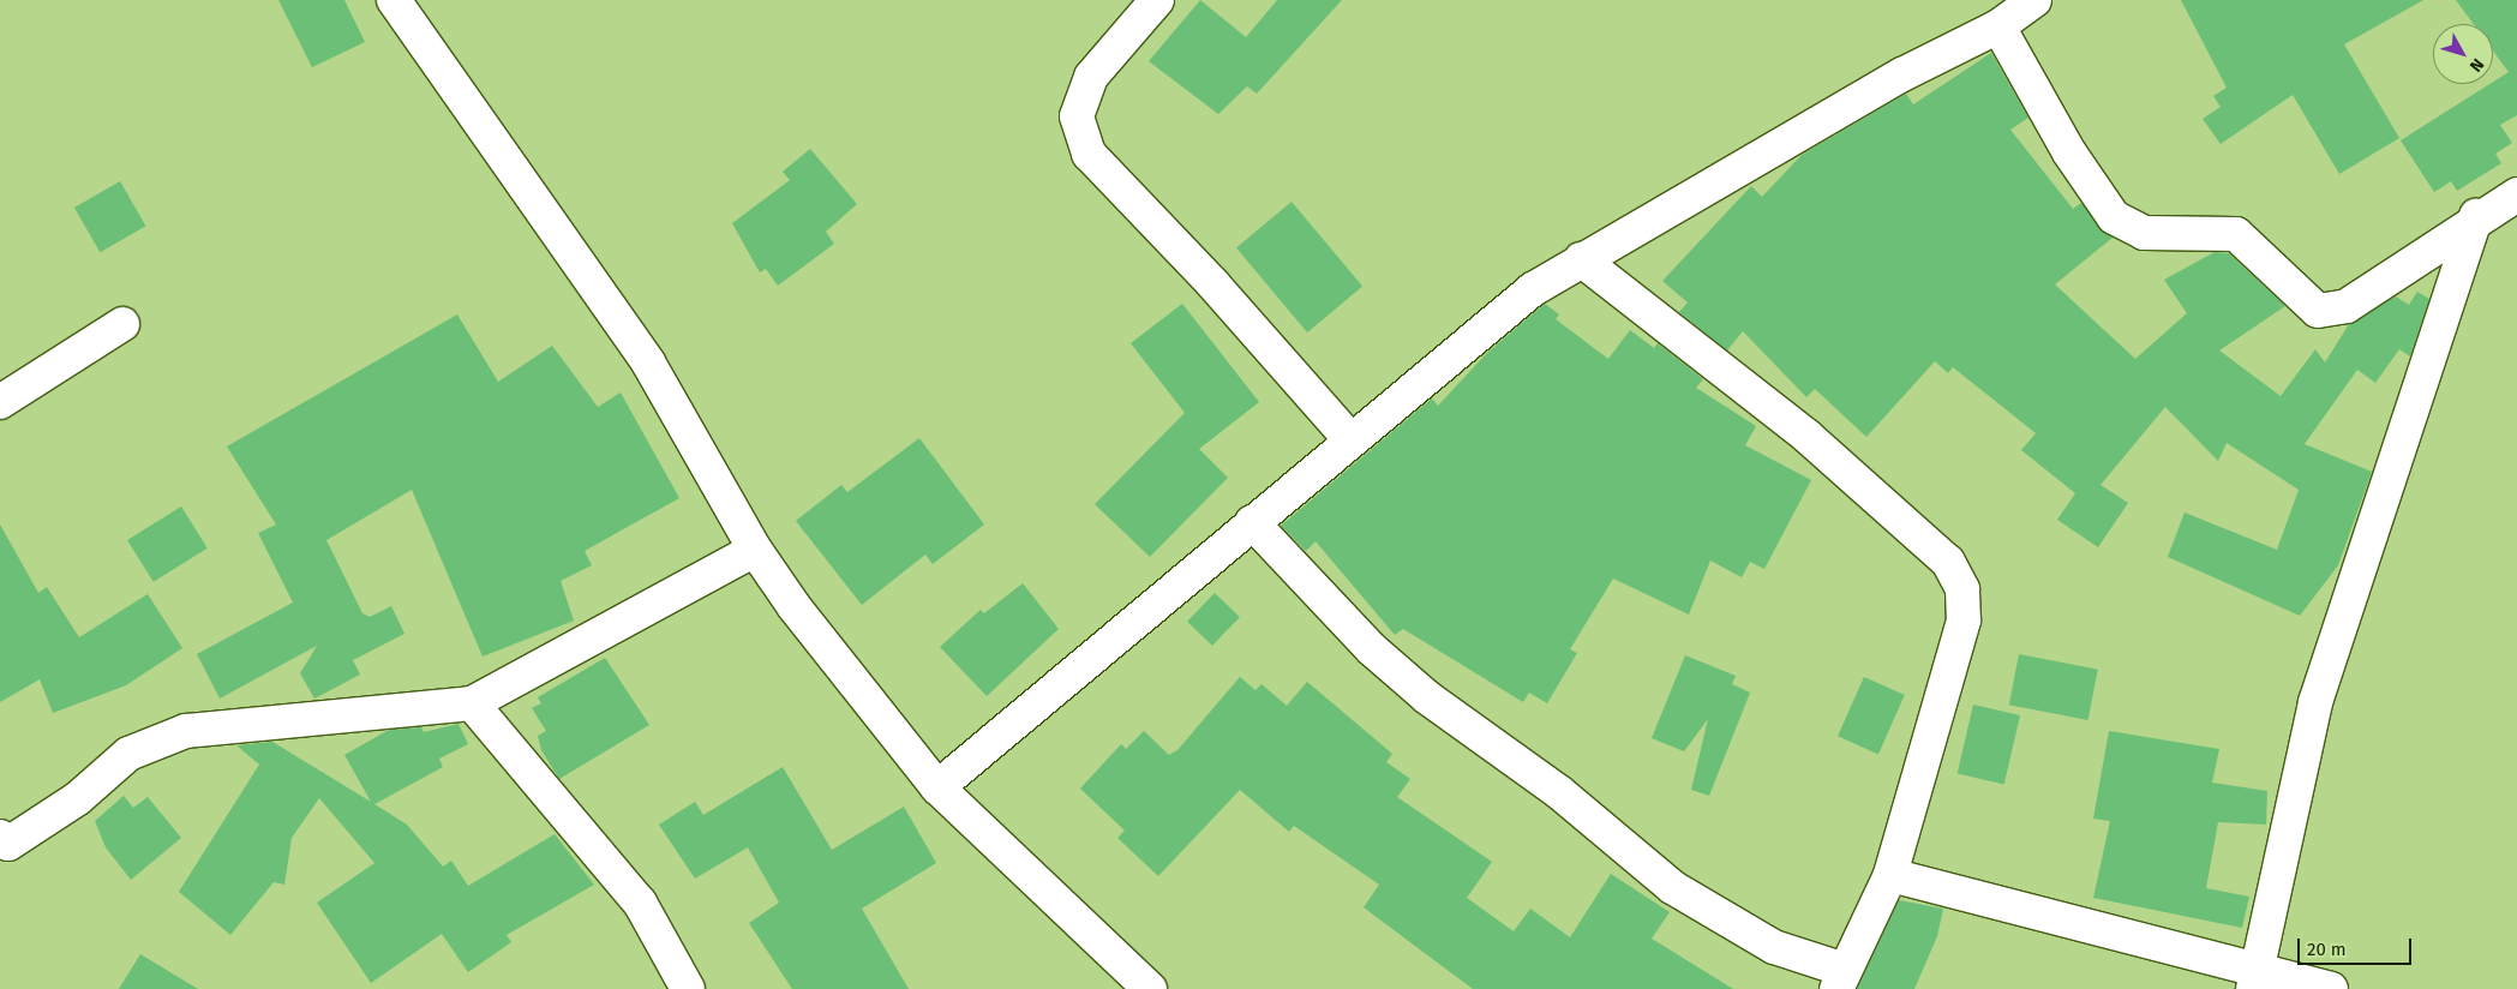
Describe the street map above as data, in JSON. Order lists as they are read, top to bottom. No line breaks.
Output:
{"scale_bar":"20 m","north":"bottom right"}
